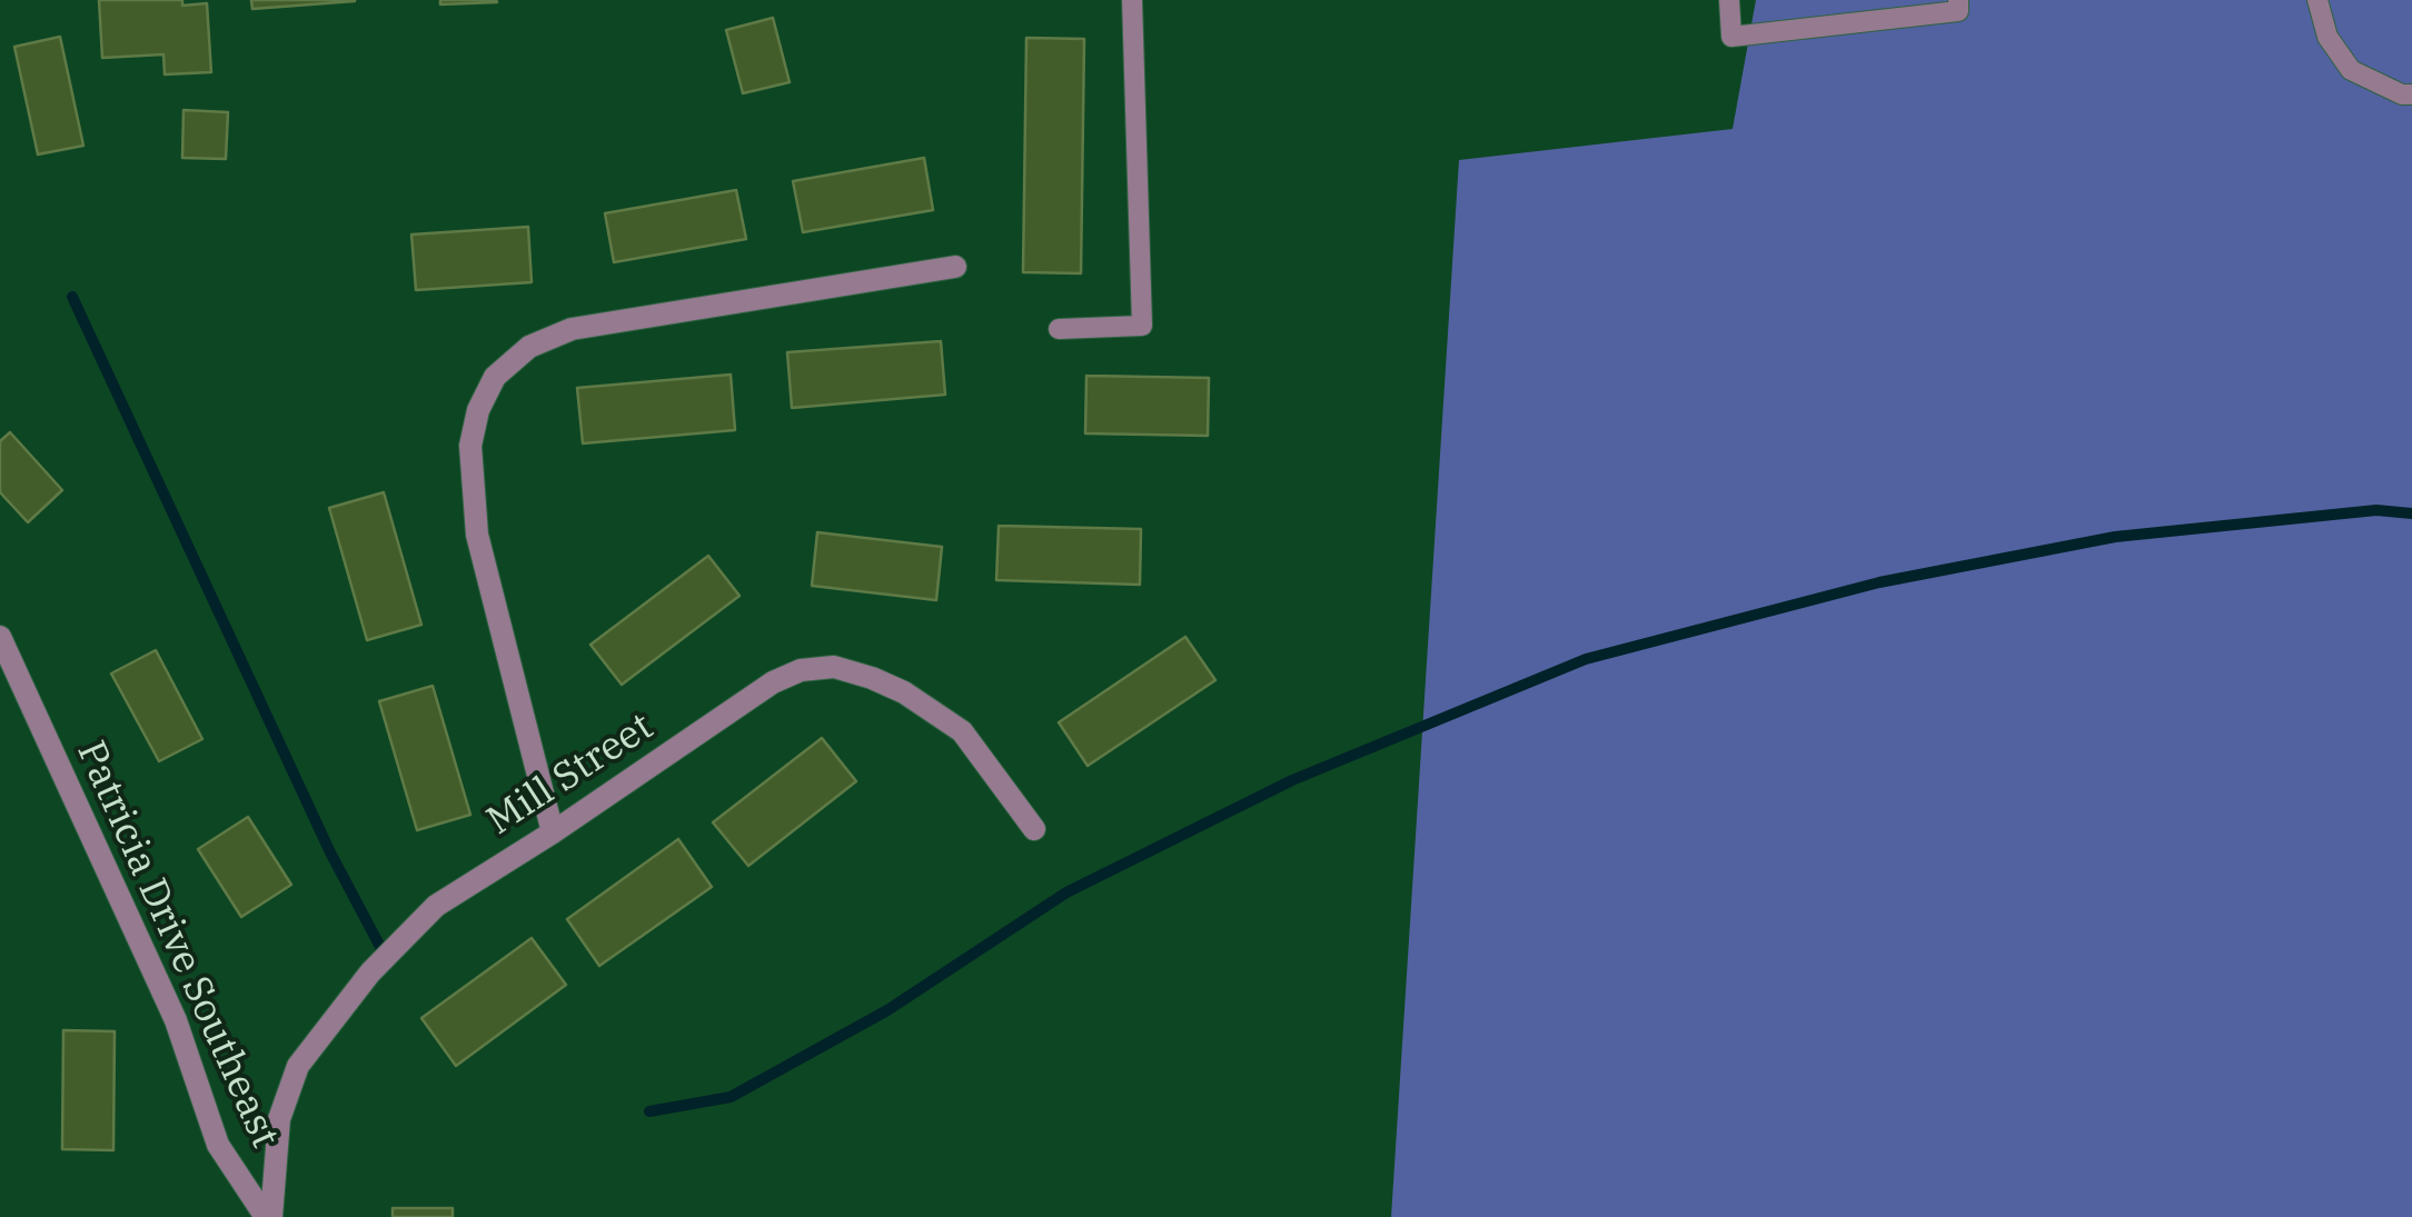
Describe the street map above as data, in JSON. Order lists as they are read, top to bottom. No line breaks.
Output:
{"streets":{"street":["Mill Street","Patricia Drive Southeast"]},"crossings":[["Mill Street","Patricia Drive Southeast"]]}
